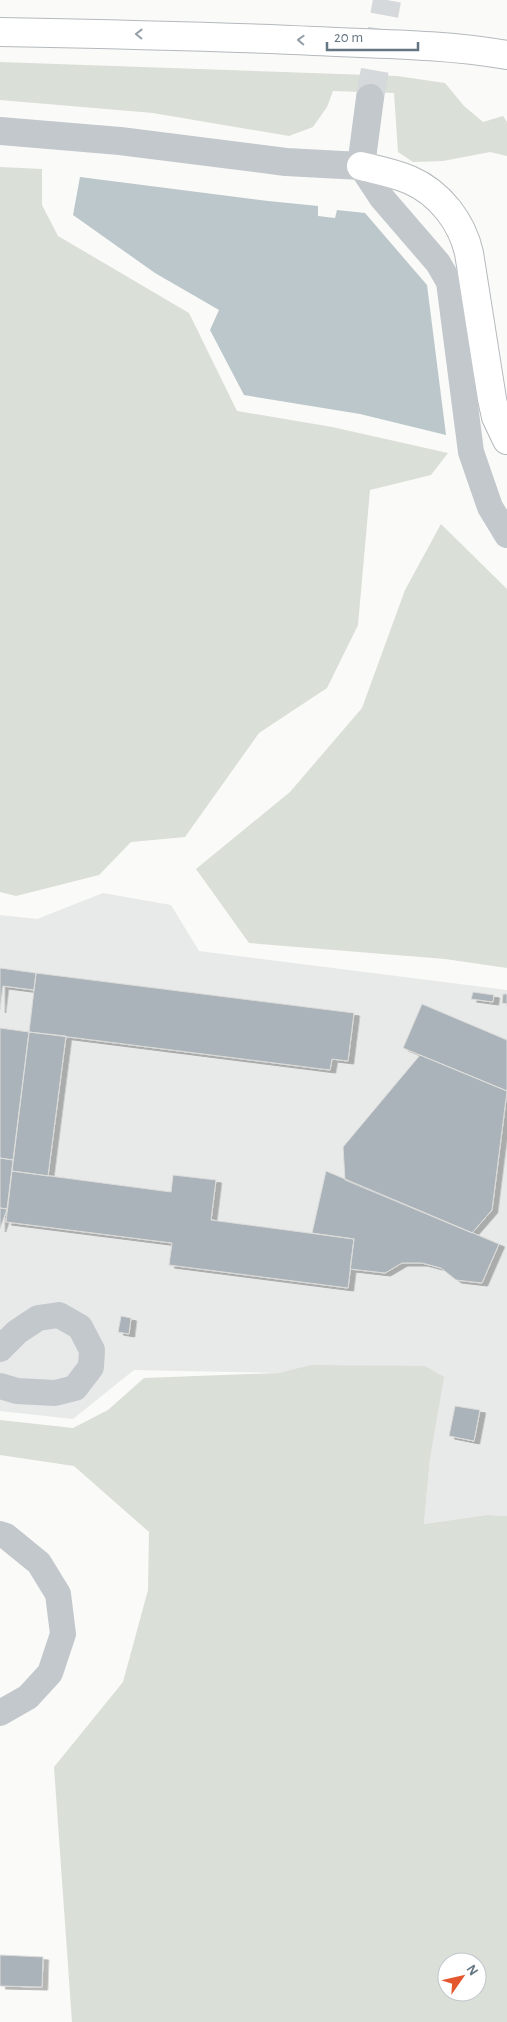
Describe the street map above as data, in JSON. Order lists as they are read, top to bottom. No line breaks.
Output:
{"scale_bar":"20 m","north":"top right"}
